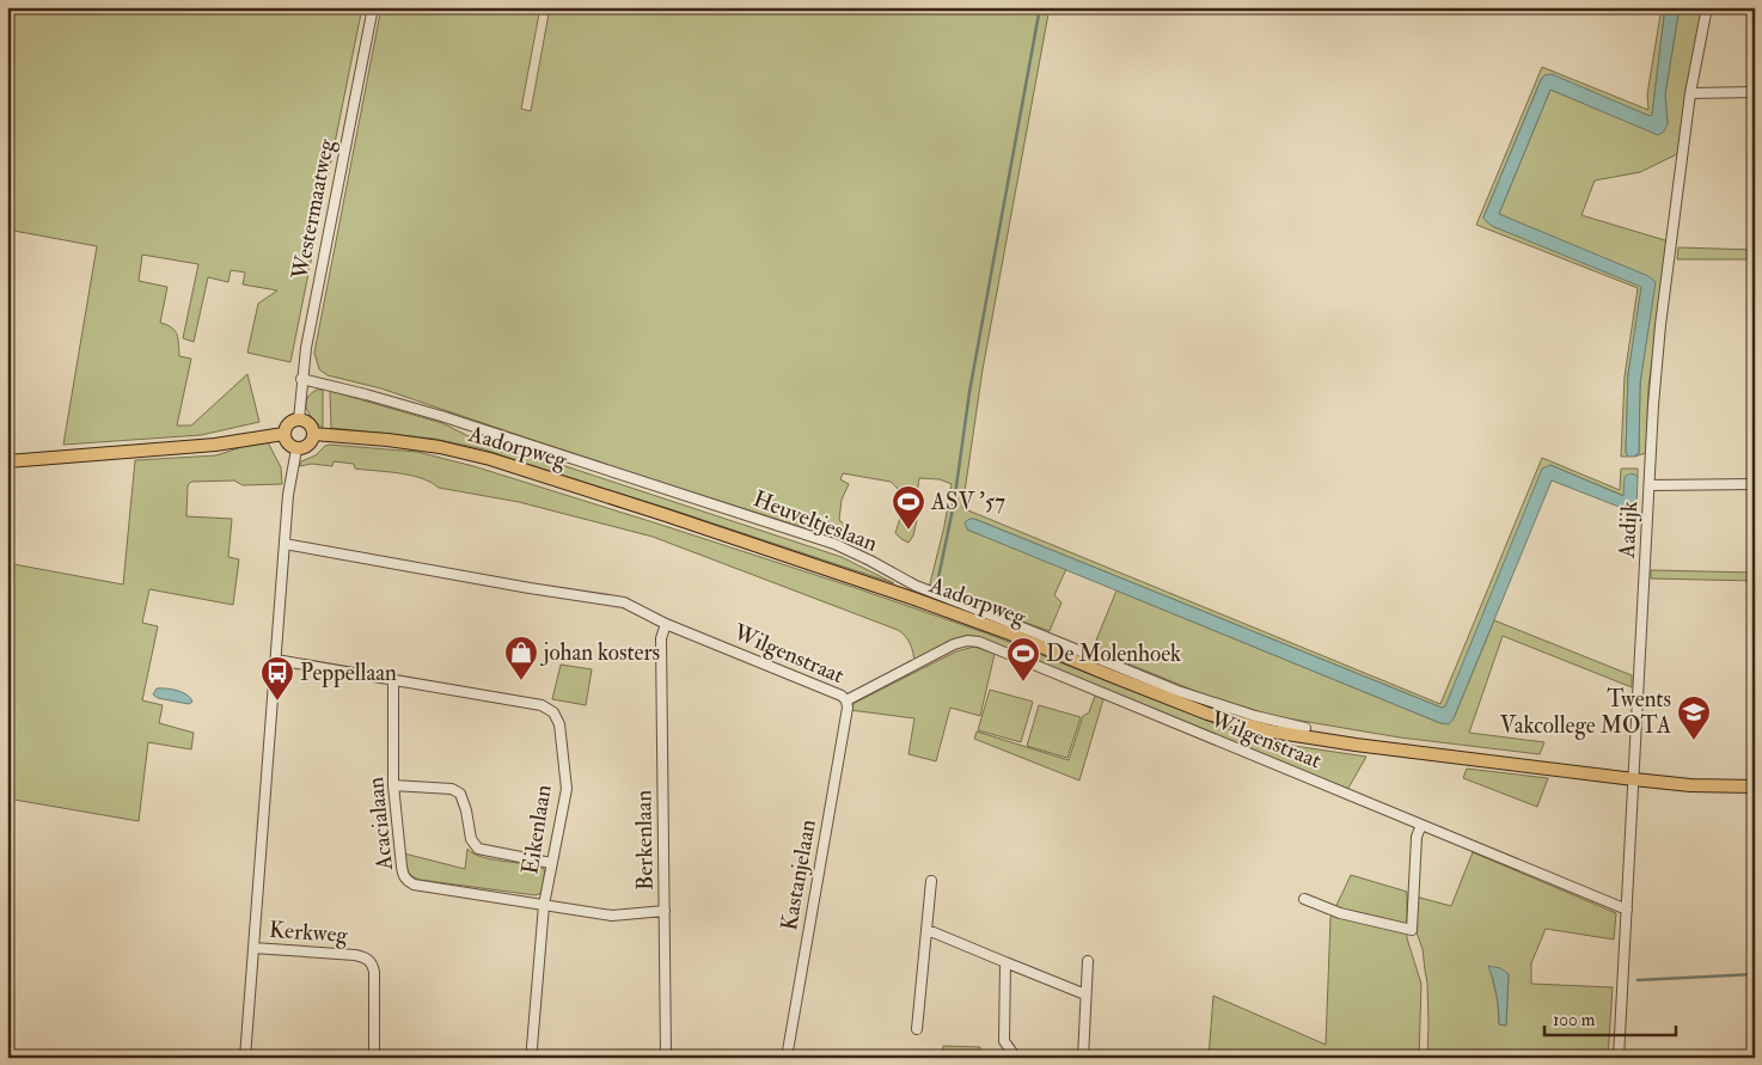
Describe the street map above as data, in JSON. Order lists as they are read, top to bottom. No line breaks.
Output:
{"streets":{"main road":["Aadorpweg"],"street":["Westermaatweg","Heuveltjeslaan","Aadijk","Wilgenstraat","Acacialaan","Eikenlaan","Berkenlaan","Kastanjelaan","Kerkweg"]},"crossings":[["Westermaatweg","Aadorpweg"],["Westermaatweg","Heuveltjeslaan"],["Aadorpweg","Aadijk"],["Aadijk","Wilgenstraat"],["Wilgenstraat","Berkenlaan"],["Wilgenstraat","Kastanjelaan"],["Acacialaan","Eikenlaan"],["Acacialaan","Berkenlaan"]],"places":{"sports":["ASV '57","De Molenhoek"],"shop":["johan kosters"],"bus stop":["Peppellaan"],"school or university":["Twents Vakcollege MOTA"]},"scale_bar":"100 m"}
